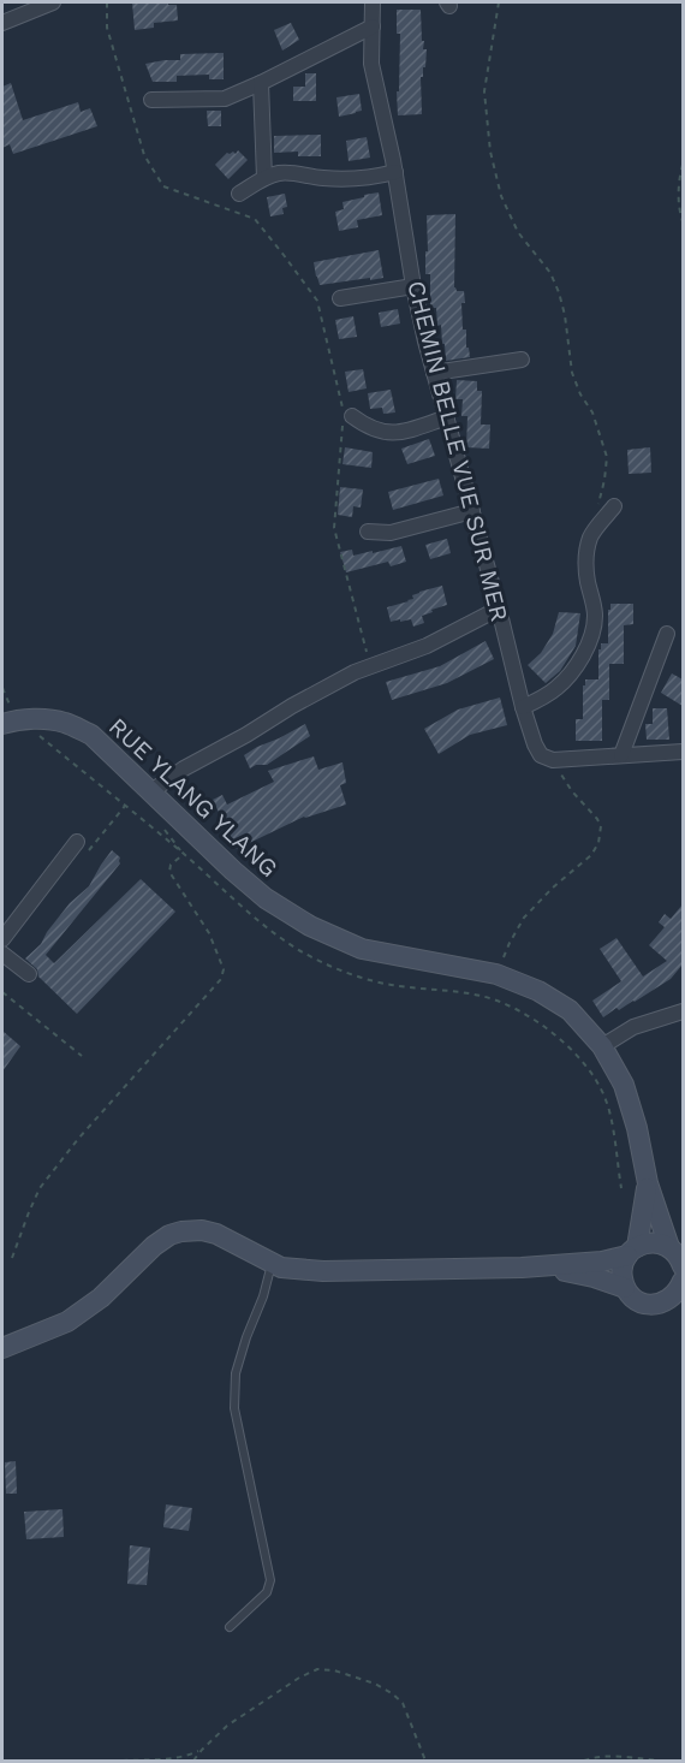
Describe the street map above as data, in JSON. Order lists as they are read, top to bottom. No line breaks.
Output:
{"streets":{"street":["CHEMIN BELLE VUE SUR MER","RUE YLANG YLANG"]}}
